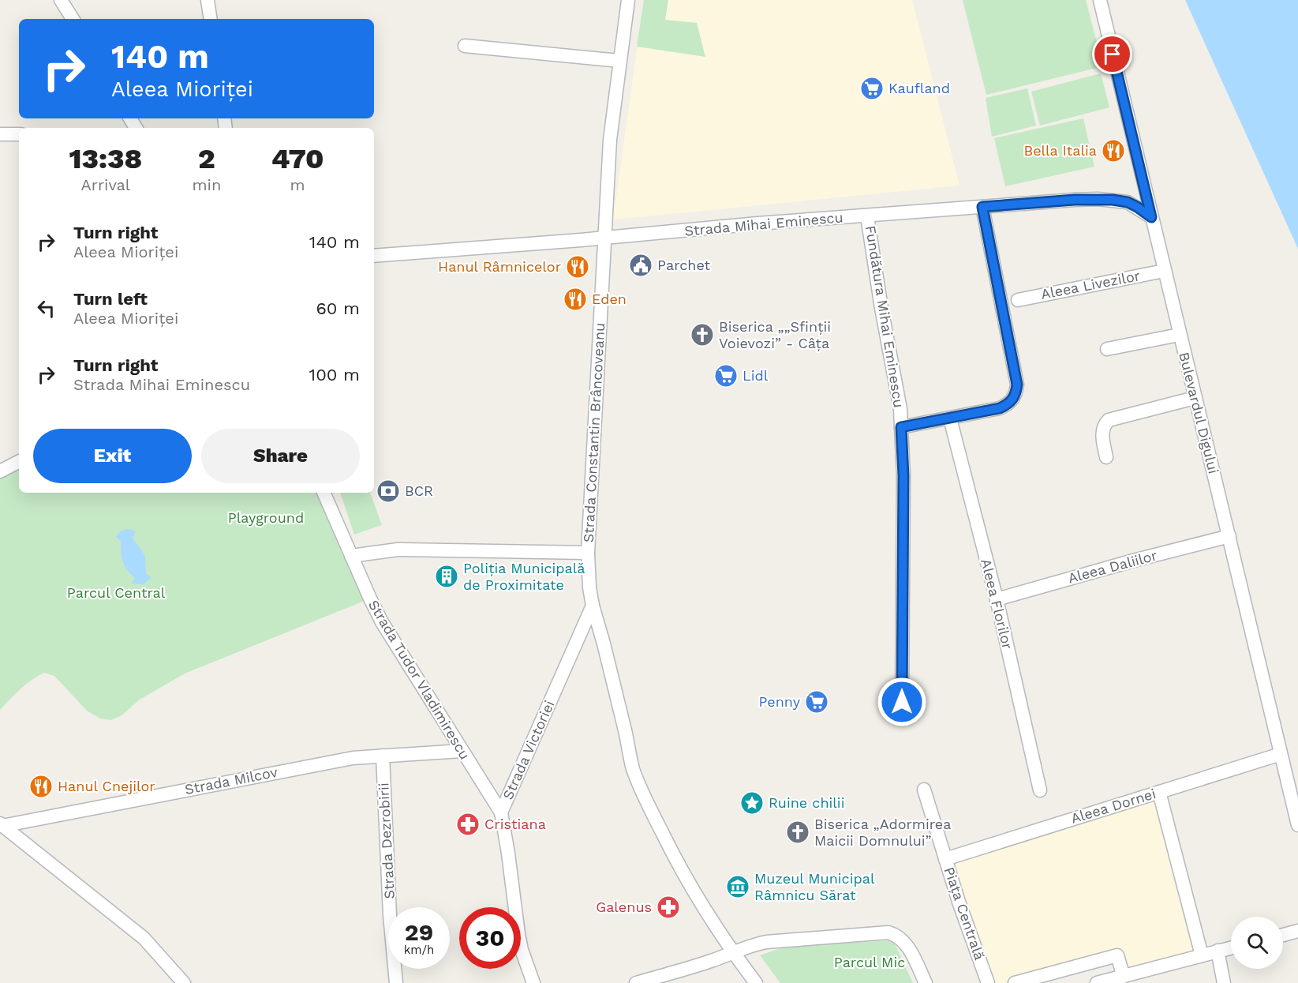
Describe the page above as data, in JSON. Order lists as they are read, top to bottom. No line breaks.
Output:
{"streets":{"street":["Strada Mihai Eminescu","Aleea Livezilor","Fundătura Mihai Eminescu","Bulevardul Digului","Strada Constantin Brâncoveanu","Aleea Daliilor","Aleea Florilor","Strada Tudor Vladimirescu","Strada Victoriei","Strada Milcov","Aleea Dornei","Strada Dezrobirii","Piața Centrală"]},"crossings":[["Strada Mihai Eminescu","Fundătura Mihai Eminescu"],["Strada Mihai Eminescu","Bulevardul Digului"],["Strada Mihai Eminescu","Strada Constantin Brâncoveanu"],["Aleea Livezilor","Bulevardul Digului"],["Bulevardul Digului","Aleea Daliilor"],["Bulevardul Digului","Aleea Dornei"],["Strada Constantin Brâncoveanu","Strada Victoriei"],["Aleea Daliilor","Aleea Florilor"],["Strada Tudor Vladimirescu","Strada Victoriei"],["Strada Tudor Vladimirescu","Strada Milcov"],["Strada Milcov","Strada Dezrobirii"],["Aleea Dornei","Piața Centrală"]],"parks":["Playground","Parcul Central","Parcul Mic"],"places":{"supermarket":["Kaufland","Lidl","Penny"],"restaurant":["Bella Italia","Hanul Râmnicelor","Eden","Hanul Cnejilor"],"public building":["Parchet"],"church":["Biserica „„Sfinții Voievozi” - Câța","Biserica „Adormirea Maicii Domnului”"],"bank":["BCR"],"building":["Poliția Municipală de Proximitate"],"place":["Ruine chilii"],"pharmacy":["Cristiana","Galenus"],"museum":["Muzeul Municipal Râmnicu Sărat"]},"page":{"turn":["140 m","Aleea Mioriței"],"eta":["13:38","Arrival","2","min","470","m"],"list":[{"name":"Turn right","note":"Aleea Mioriței","value":"140 m"},{"name":"Turn left","note":"Aleea Mioriței","value":"60 m"},{"name":"Turn right","note":"Strada Mihai Eminescu","value":"100 m"}],"buttons":["Exit","Share"],"speed":"29 km/h","limit":"30"}}
